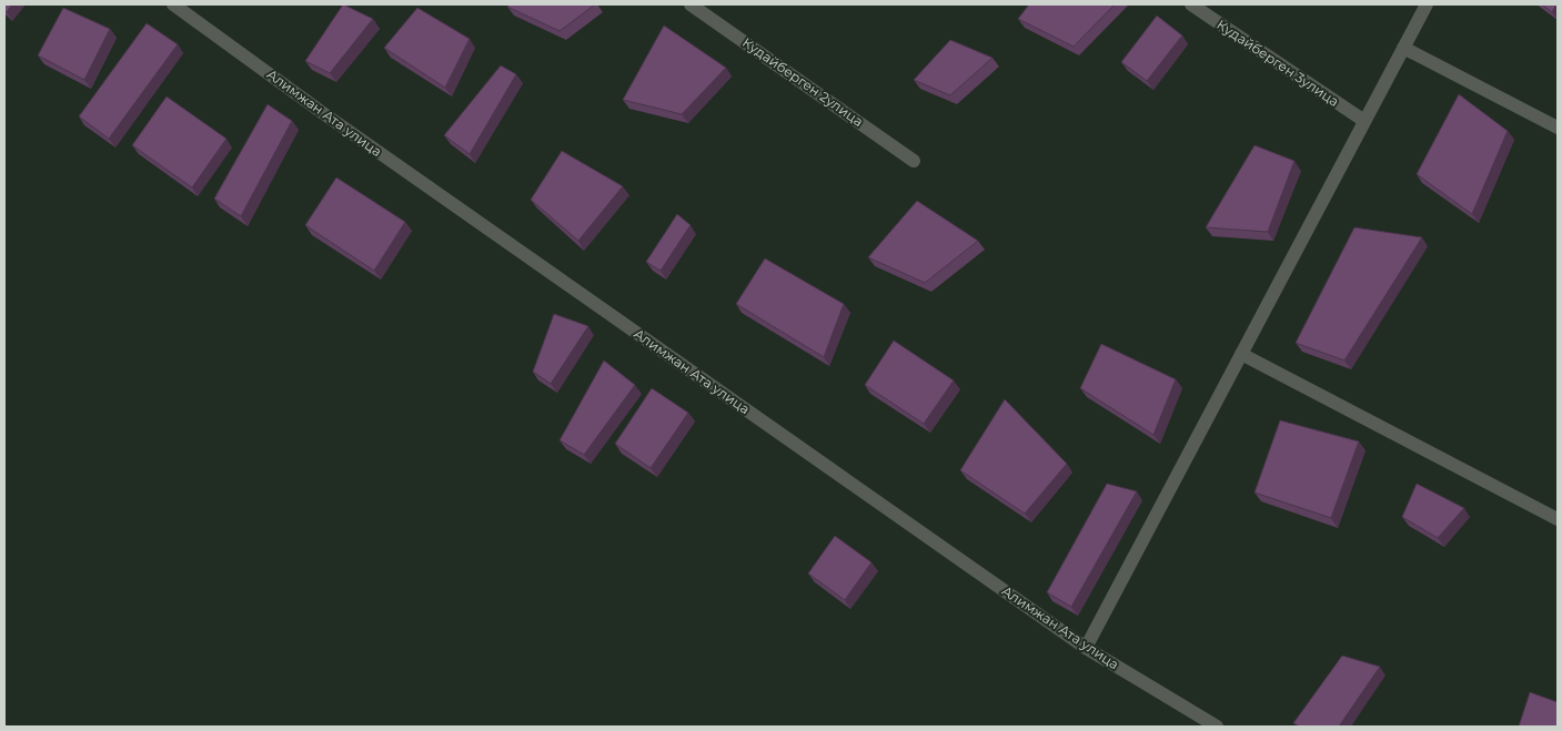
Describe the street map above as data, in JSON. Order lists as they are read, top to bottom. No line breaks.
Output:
{"streets":{"street":["Кудайберген 3улица","Кудайберген 2улица","Алимжан Ата улица"]}}
